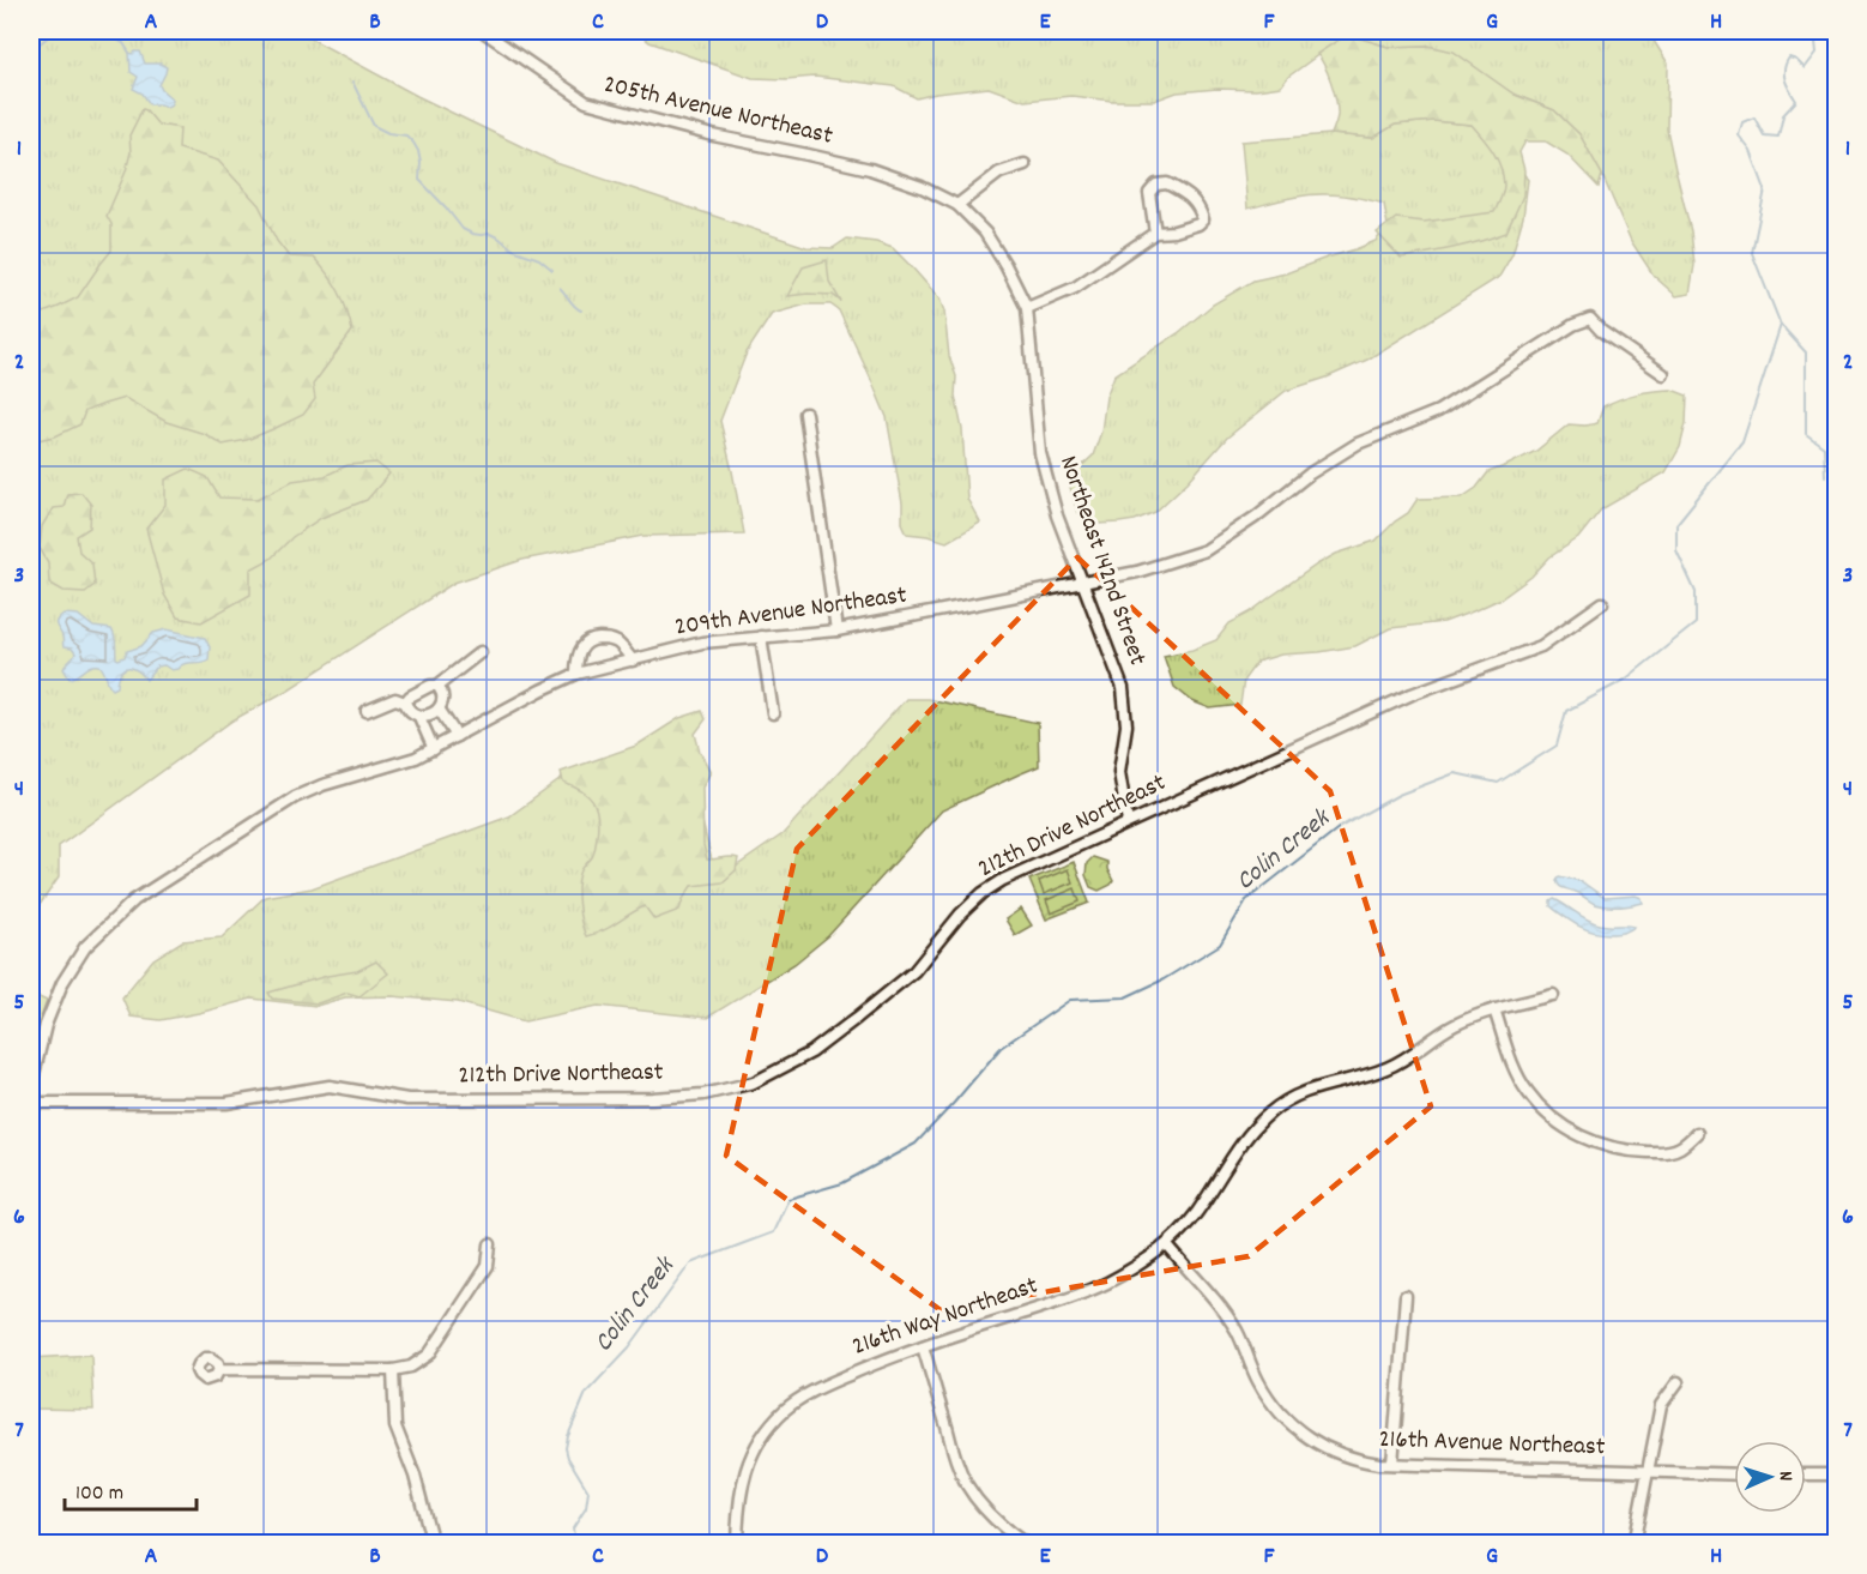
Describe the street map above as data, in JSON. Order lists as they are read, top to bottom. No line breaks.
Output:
{"streets":{"street":["205th Avenue Northeast","Northeast 142nd Street","209th Avenue Northeast","212th Drive Northeast","216th Way Northeast","216th Avenue Northeast"]},"crossings":[["205th Avenue Northeast","Northeast 142nd Street"],["Northeast 142nd Street","209th Avenue Northeast"],["Northeast 142nd Street","212th Drive Northeast"],["216th Way Northeast","216th Avenue Northeast"]],"water":["Colin Creek"],"scale_bar":"100 m","north":"right","grid":{"columns":["A","B","C","D","E","F","G","H"],"rows":["1","2","3","4","5","6","7"]}}
